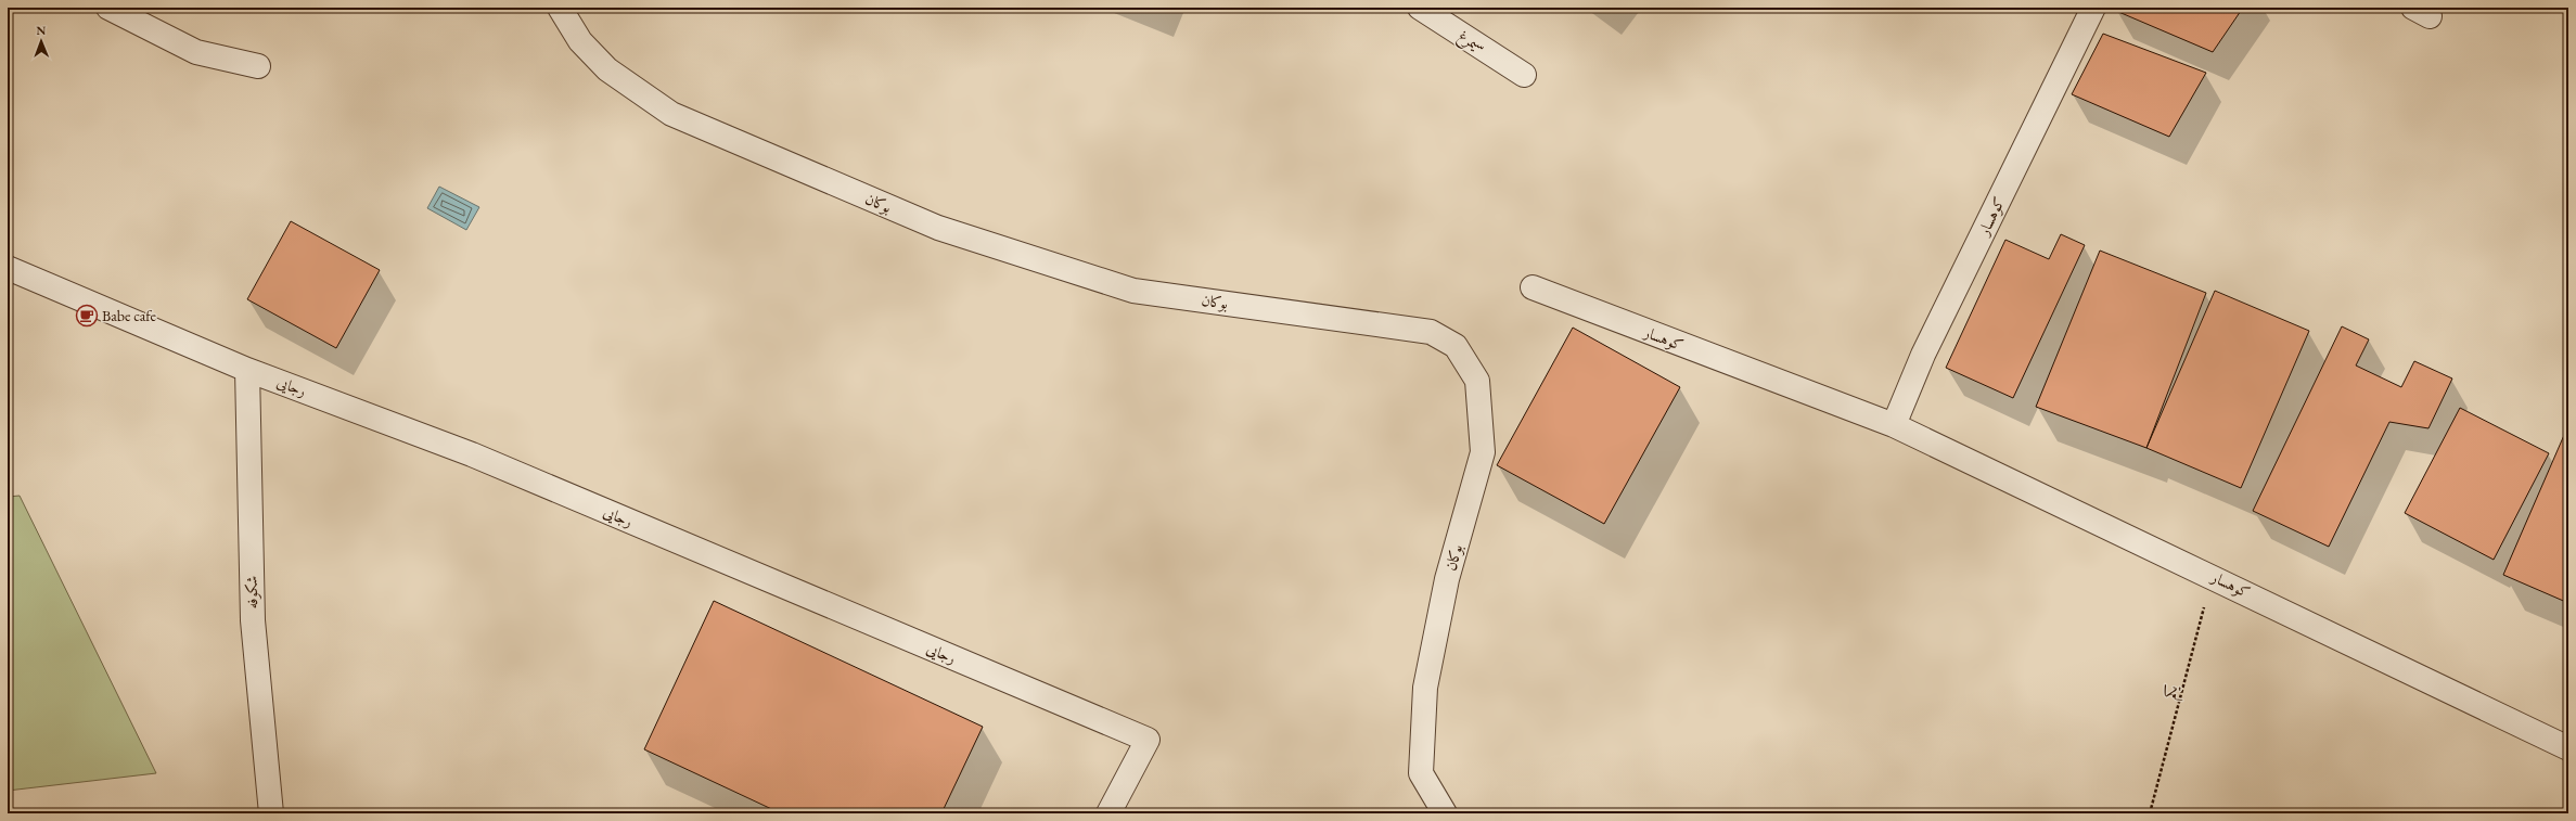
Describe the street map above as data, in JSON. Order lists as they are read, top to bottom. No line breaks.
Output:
{"streets":{"street":["سیمرغ","بوکان","کوهسار","رجایی","شکوفه"],"path":["یکم"]},"crossings":[["کوهسار","یکم"],["رجایی","شکوفه"]],"places":{"cafe":["Babe cafe"]},"north":"top"}
